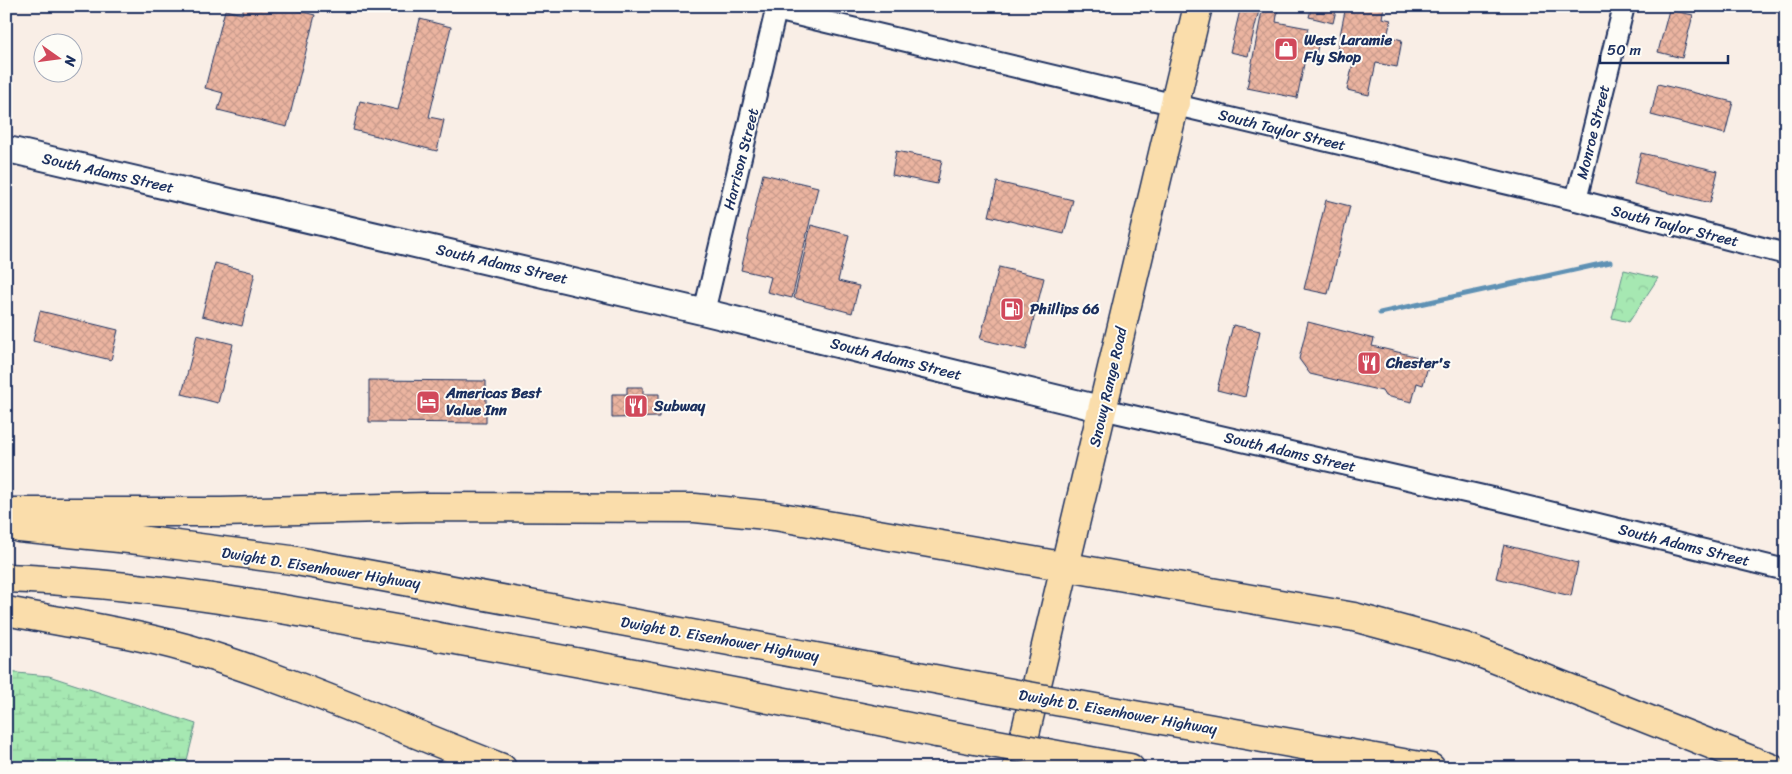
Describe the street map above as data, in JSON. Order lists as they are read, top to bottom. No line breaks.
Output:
{"streets":{"main road":["Snowy Range Road","Dwight D. Eisenhower Highway"],"street":["South Taylor Street","Monroe Street","Harrison Street","South Adams Street"]},"crossings":[["South Taylor Street","Monroe Street"],["South Taylor Street","Harrison Street"],["South Taylor Street","Snowy Range Road"],["Harrison Street","South Adams Street"],["South Adams Street","Snowy Range Road"]],"places":{"shop":["West Laramie Fly Shop"],"fuel station":["Phillips 66"],"restaurant":["Chester's","Subway"],"hotel":["Americas Best Value Inn"]},"scale_bar":"50 m","north":"right"}
